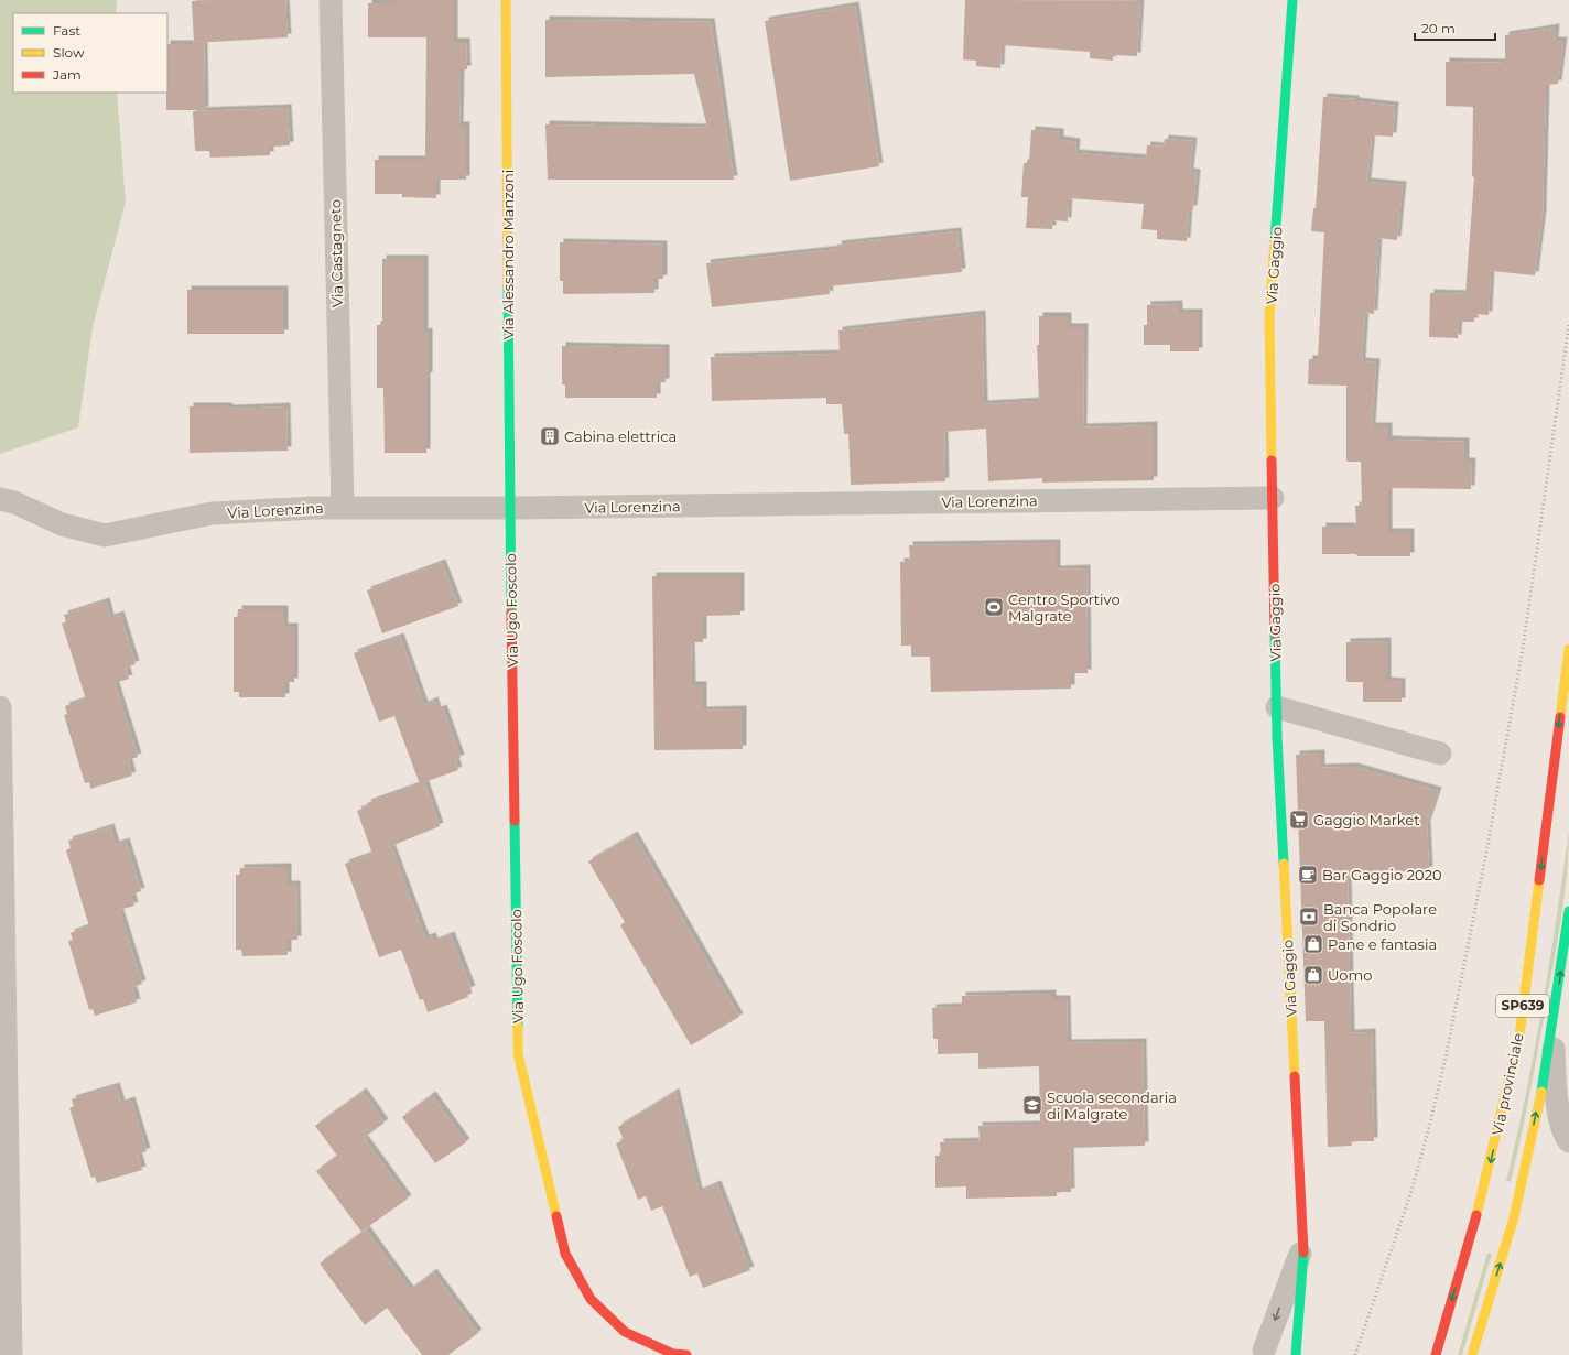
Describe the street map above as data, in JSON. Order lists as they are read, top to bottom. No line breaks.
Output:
{"streets":{"street":["Via Castagneto","Via Alessandro Manzoni","Via Gaggio","Via Lorenzina","Via Ugo Foscolo","SP639","Via provinciale"]},"crossings":[["Via Castagneto","Via Lorenzina"],["Via Alessandro Manzoni","Via Lorenzina"],["Via Alessandro Manzoni","Via Ugo Foscolo"],["Via Gaggio","Via Lorenzina"],["Via Lorenzina","Via Ugo Foscolo"]],"places":{"building":["Cabina elettrica"],"sports":["Centro Sportivo Malgrate"],"supermarket":["Gaggio Market"],"cafe":["Bar Gaggio 2020"],"bank":["Banca Popolare di Sondrio"],"shop":["Pane e fantasia","Uomo"],"school or university":["Scuola secondaria di Malgrate"]},"legend":["Fast","Slow","Jam"],"scale_bar":"20 m"}
